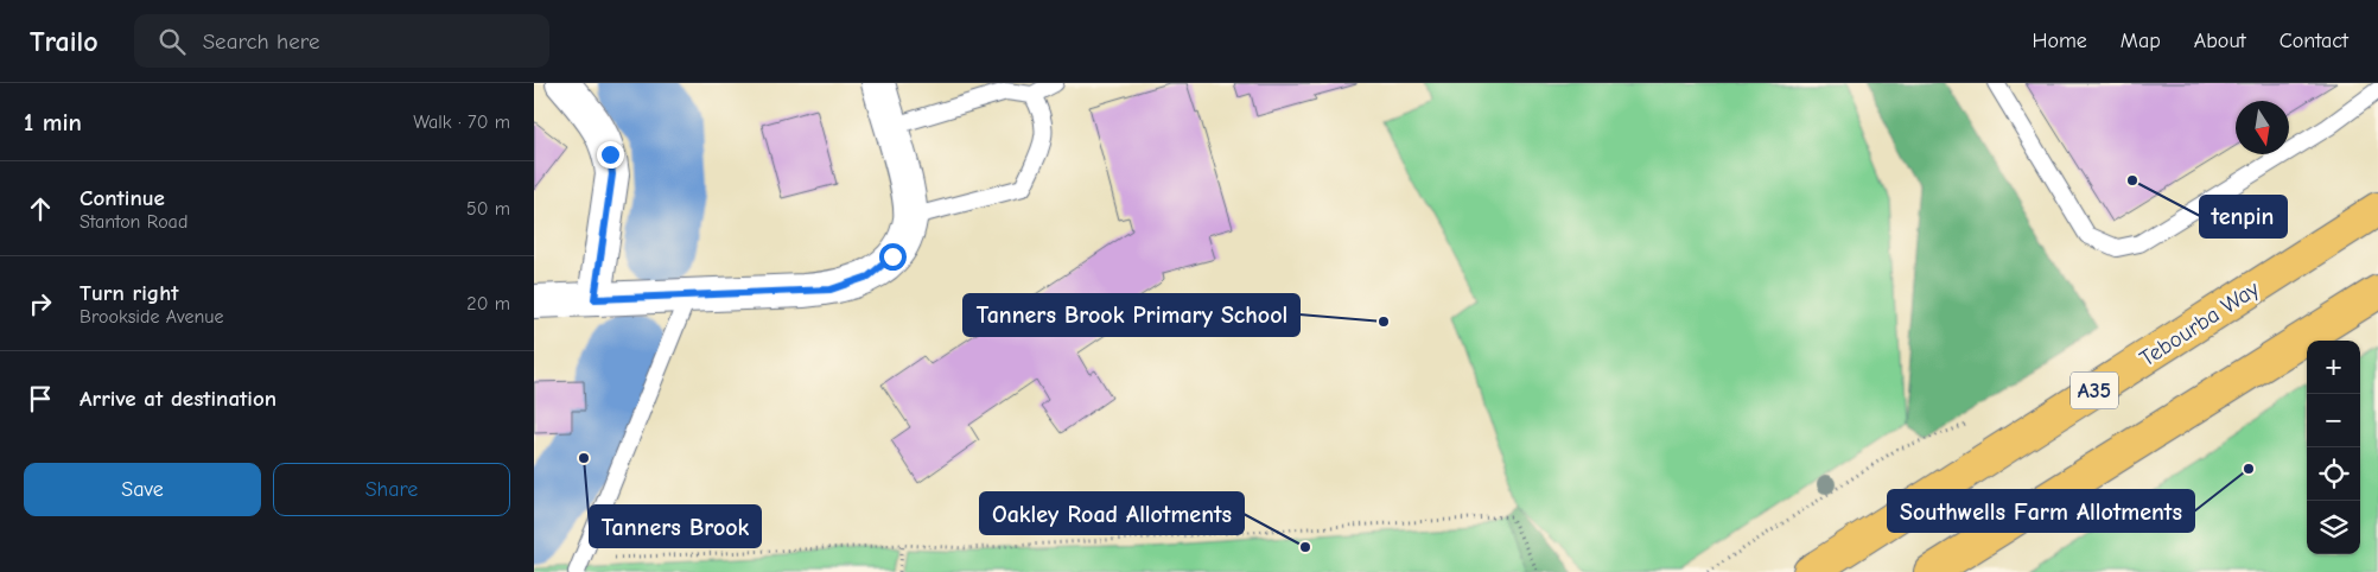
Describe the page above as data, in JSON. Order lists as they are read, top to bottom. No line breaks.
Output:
{"streets":{"main road":["Tebourba Way","A35"]},"places":["tenpin","Tanners Brook Primary School","Tanners Brook","Southwells Farm Allotments","Oakley Road Allotments"],"north":"bottom","page":{"header":"Trailo","search":"Search here","nav":["Home","Map","About","Contact"],"heading":["1 min","Walk · 70 m"],"list":[["Continue","Stanton Road","50 m"],["Turn right","Brookside Avenue","20 m"],"Arrive at destination"],"map_buttons":["+","−"],"buttons":["Save","Share"]}}
